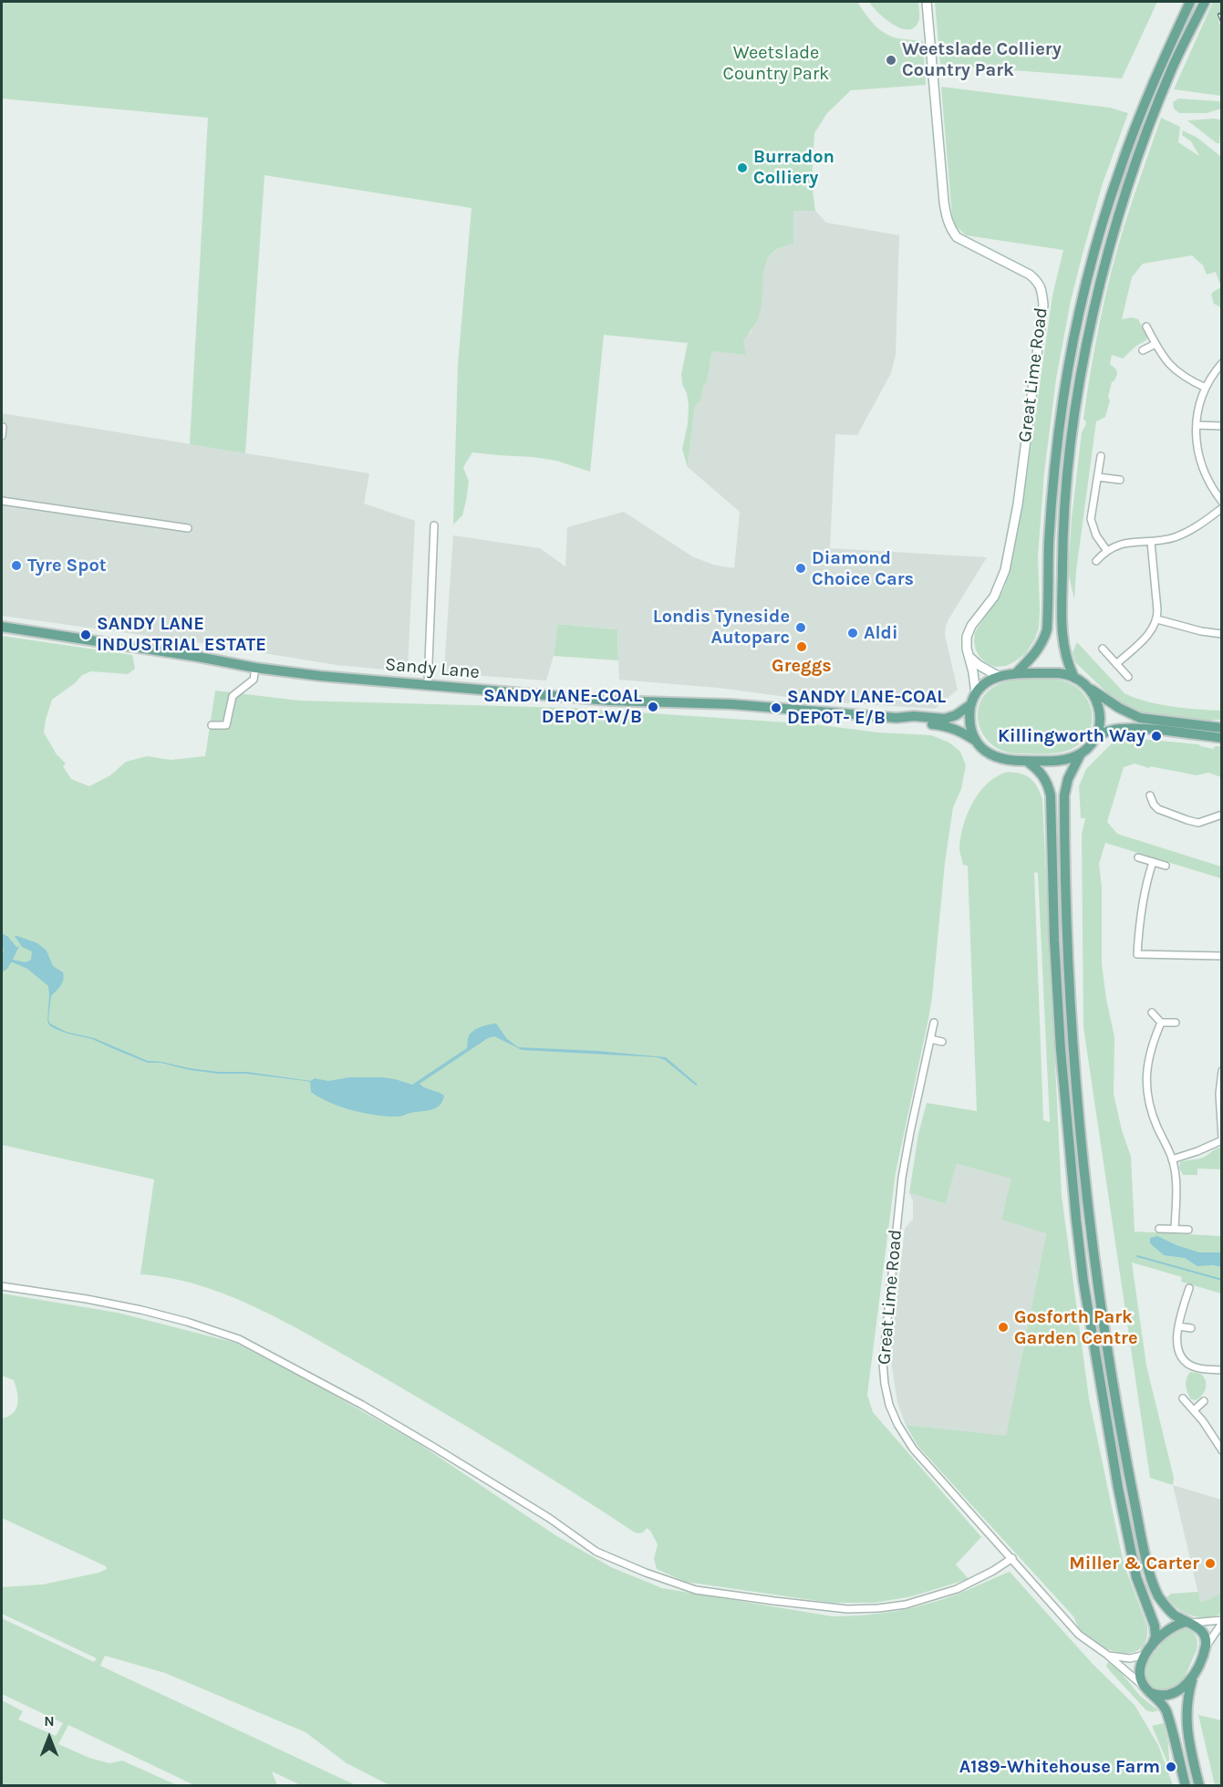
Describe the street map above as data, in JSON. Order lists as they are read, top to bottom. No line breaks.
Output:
{"streets":{"main road":["Great Lime Road","Sandy Lane"]},"crossings":[["Great Lime Road","Sandy Lane"]],"parks":["Weetslade Country Park"],"places":["Weetslade Colliery Country Park","Burradon Colliery","Tyre Spot","Diamond Choice Cars","Londis Tyneside Autoparc","Aldi","SANDY LANE INDUSTRIAL ESTATE","Greggs","SANDY LANE-COAL DEPOT-W/B","SANDY LANE-COAL DEPOT- E/B","Killingworth Way","Gosforth Park Garden Centre","Miller & Carter","A189-Whitehouse Farm"],"north":"top"}
